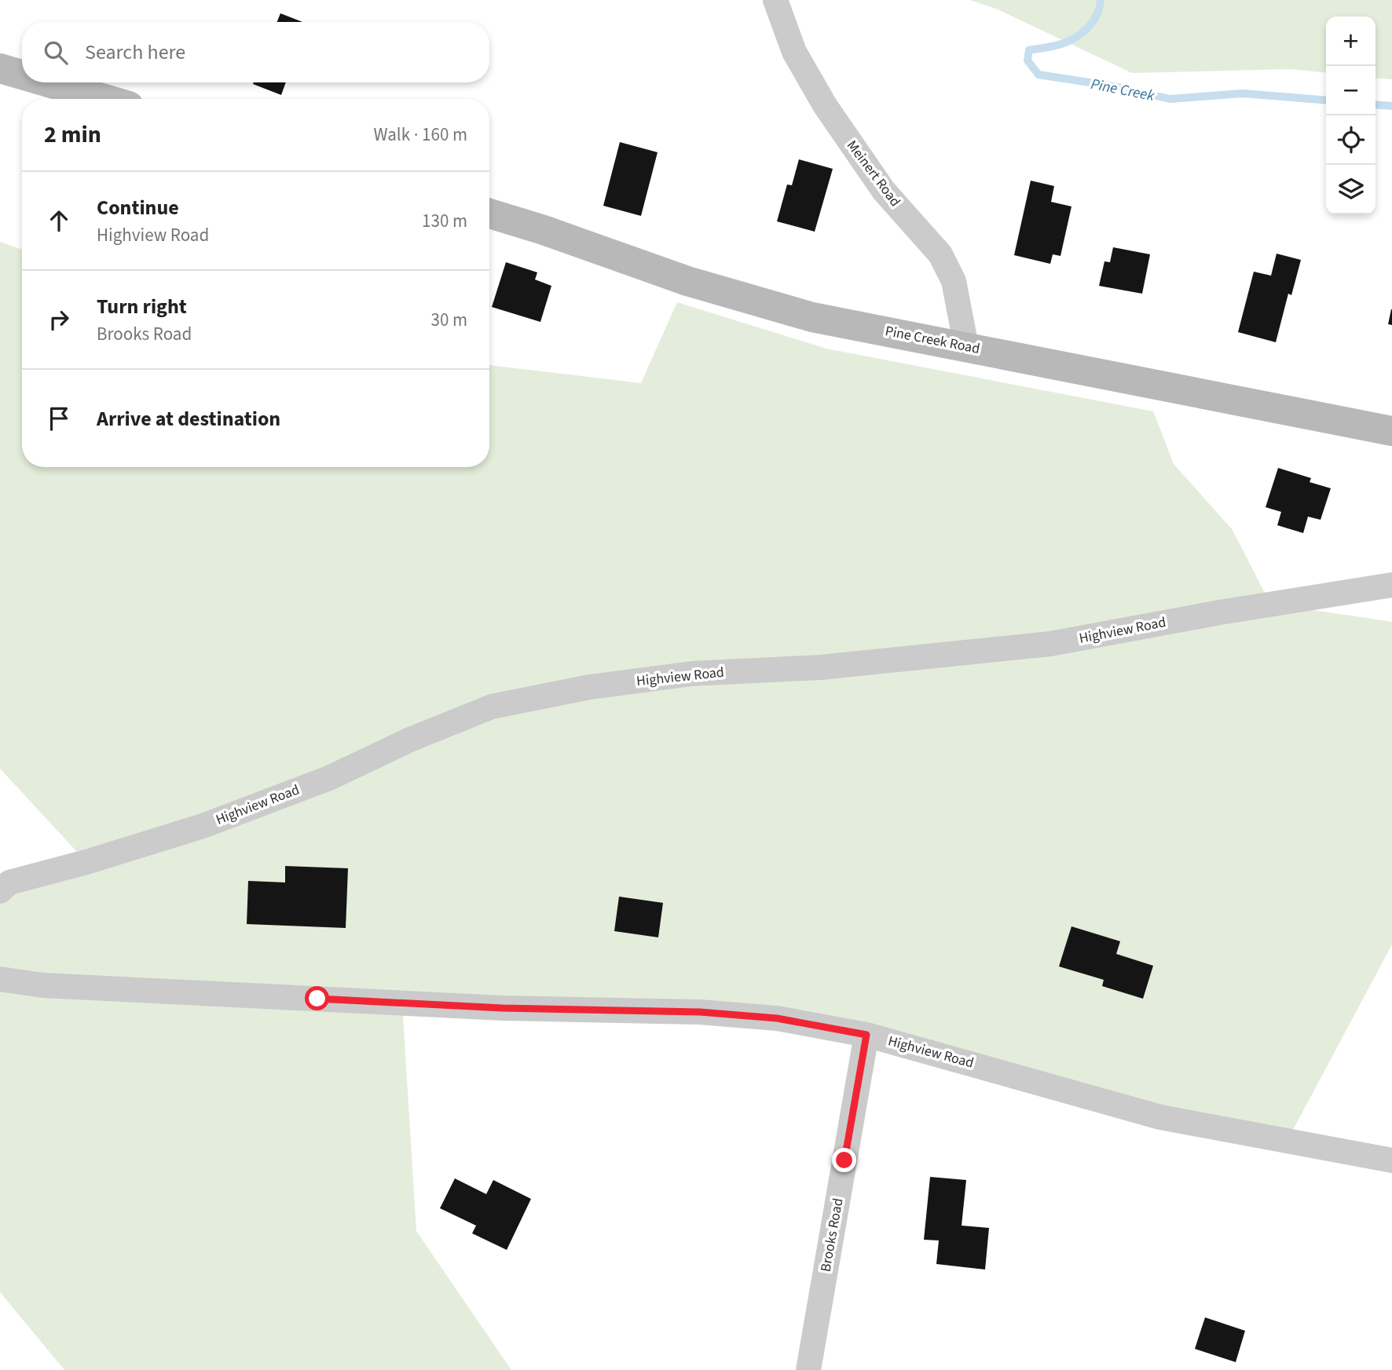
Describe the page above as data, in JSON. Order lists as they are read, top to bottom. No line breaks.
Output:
{"streets":{"street":["Meinert Road","Pine Creek Road","Highview Road","Brooks Road"]},"crossings":[["Meinert Road","Pine Creek Road"],["Highview Road","Brooks Road"]],"water":["Pine Creek"],"page":{"map_buttons":["+","−"],"search":"Search here","heading":["2 min","Walk · 160 m"],"list":[["Continue","Highview Road","130 m"],["Turn right","Brooks Road","30 m"],"Arrive at destination"]}}
